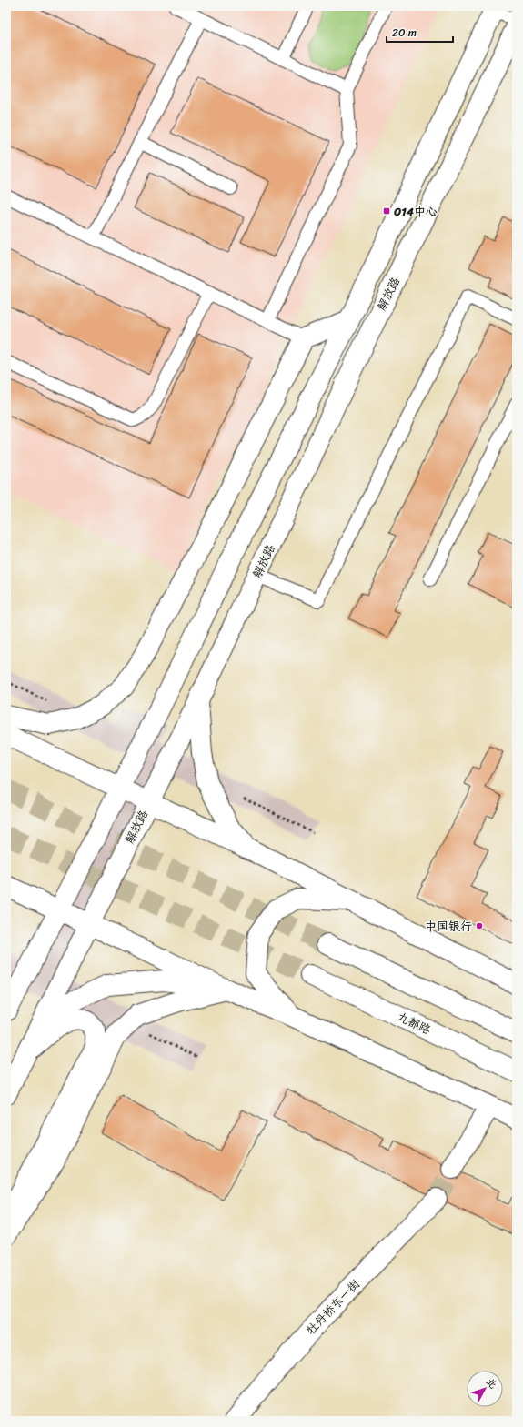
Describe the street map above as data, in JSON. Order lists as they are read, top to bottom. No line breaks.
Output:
{"streets":{"main road":["解放路","九都路","牡丹桥东一街"]},"places":{"transit":["014中心"],"other":["中国银行"]},"scale_bar":"20 m","north":"top right"}
